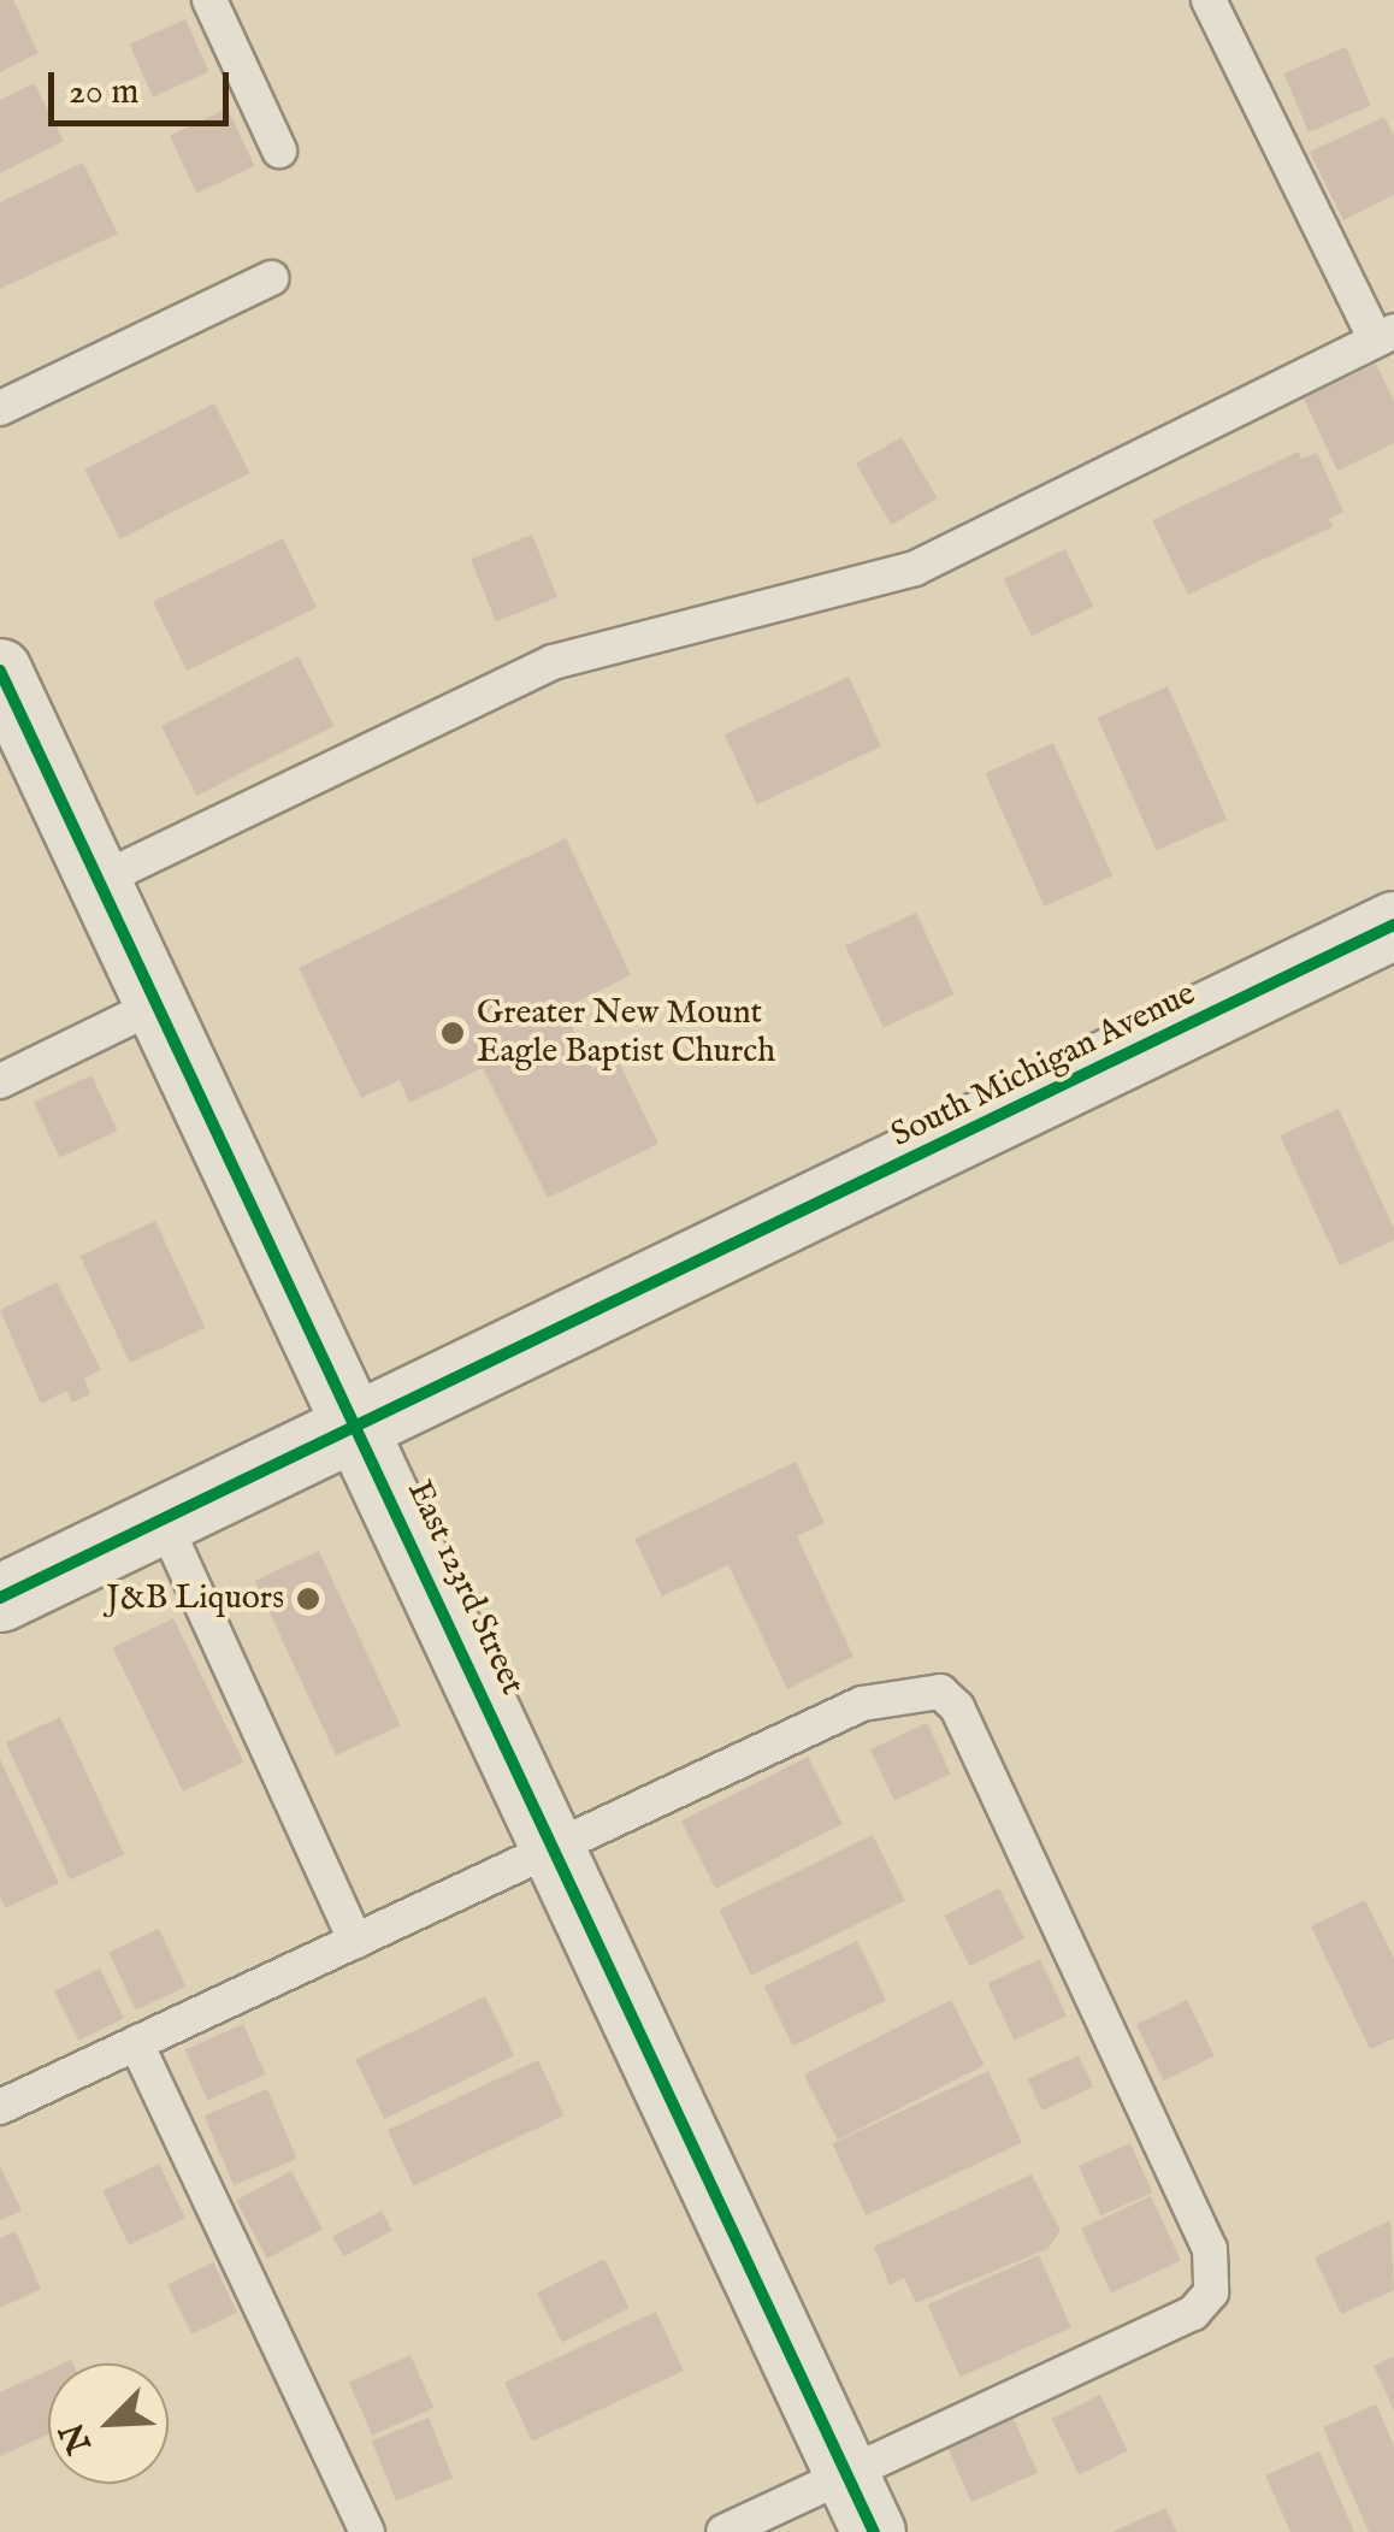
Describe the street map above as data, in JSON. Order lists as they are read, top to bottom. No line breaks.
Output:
{"streets":{"main road":["South Michigan Avenue"],"street":["East 123rd Street"]},"crossings":[["South Michigan Avenue","East 123rd Street"]],"places":["Greater New Mount Eagle Baptist Church","J&B Liquors"],"scale_bar":"20 m","north":"bottom left"}
